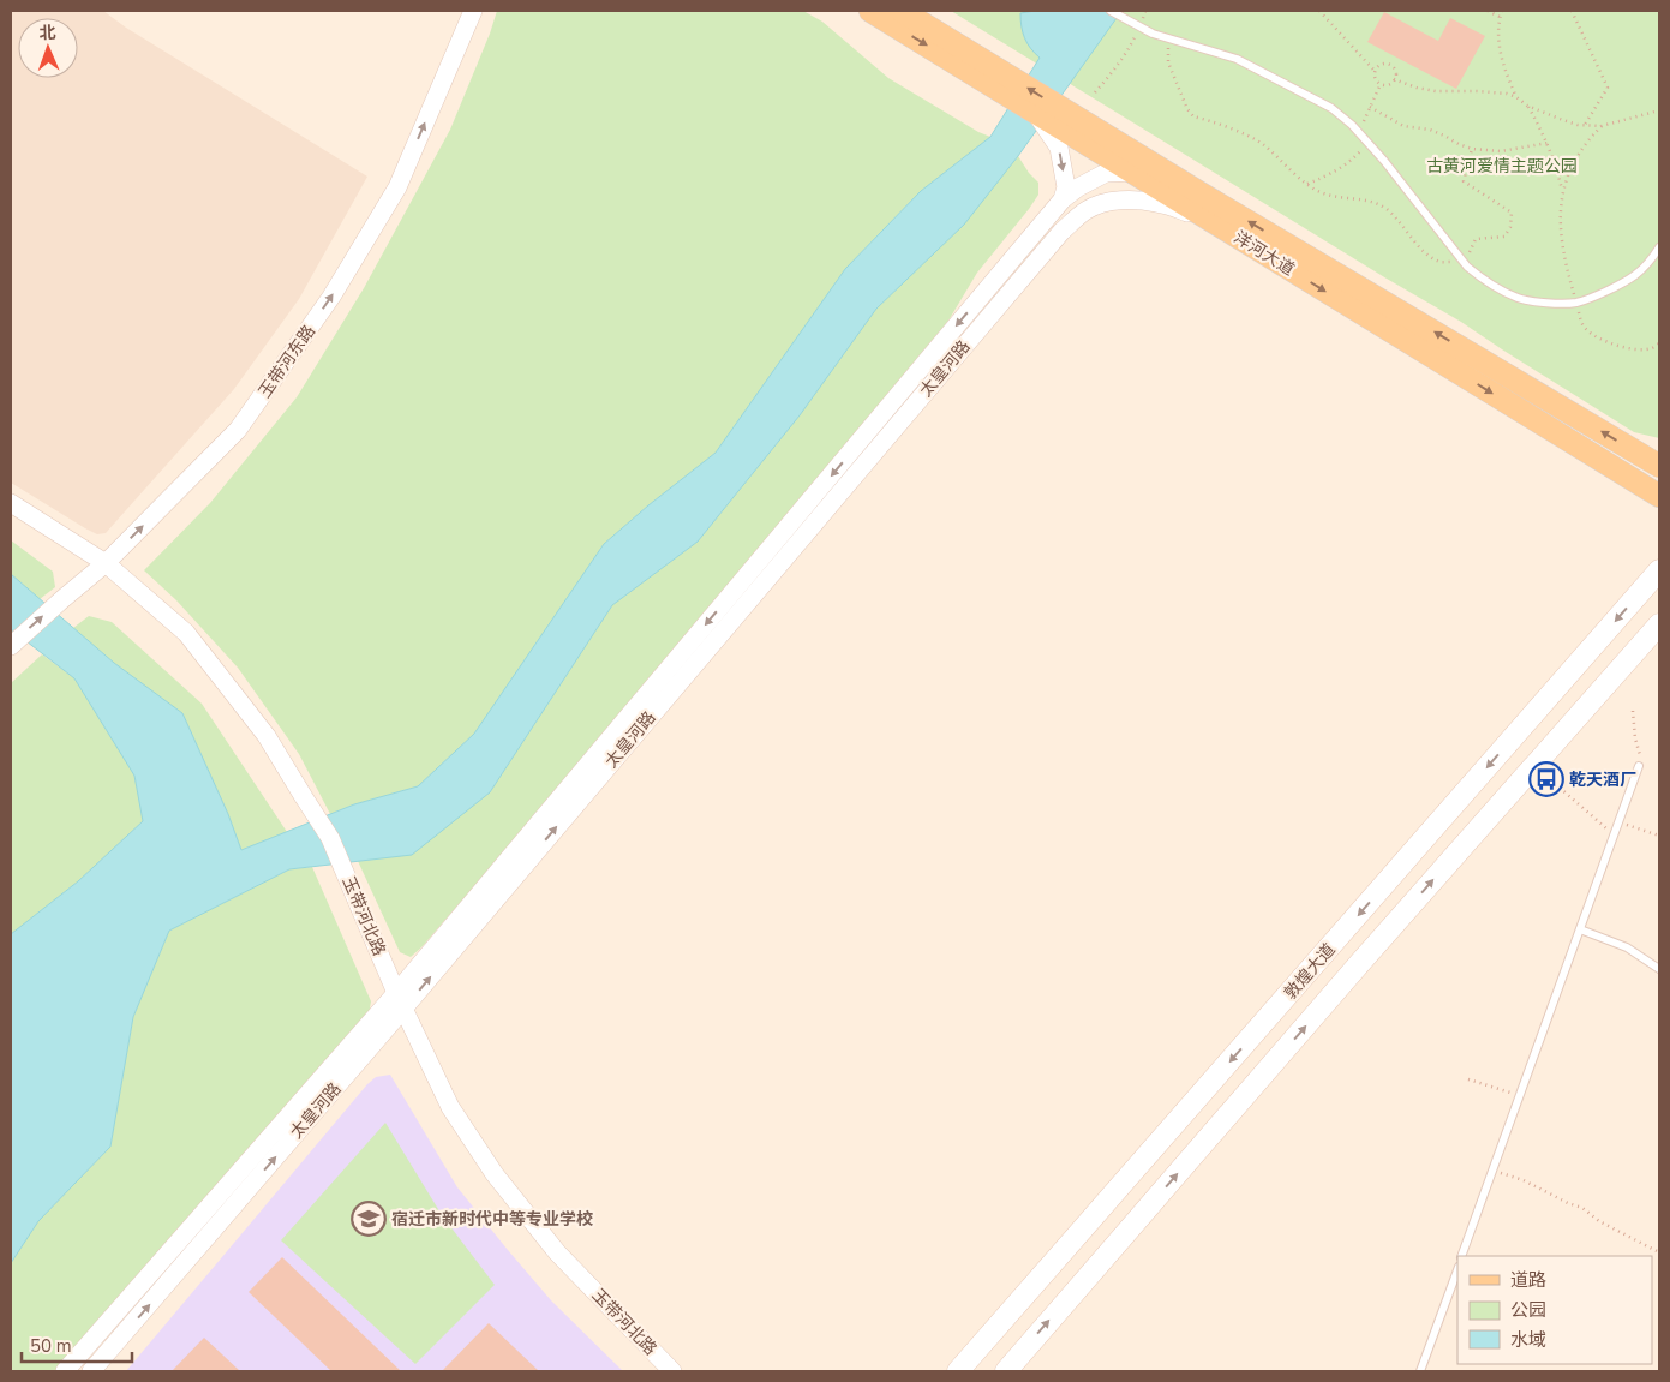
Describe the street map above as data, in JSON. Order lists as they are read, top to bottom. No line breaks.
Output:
{"streets":{"main road":["洋河大道","敦煌大道"],"street":["玉带河东路","太皇河路","玉带河北路"]},"crossings":[["洋河大道","太皇河路"],["玉带河东路","玉带河北路"],["太皇河路","玉带河北路"]],"one_way":["玉带河东路"],"parks":["古黄河爱情主题公园"],"places":{"bus stop":["乾天酒厂"],"school or university":["宿迁市新时代中等专业学校"]},"legend":["道路","公园","水域"],"scale_bar":"50 m","north":"top"}
